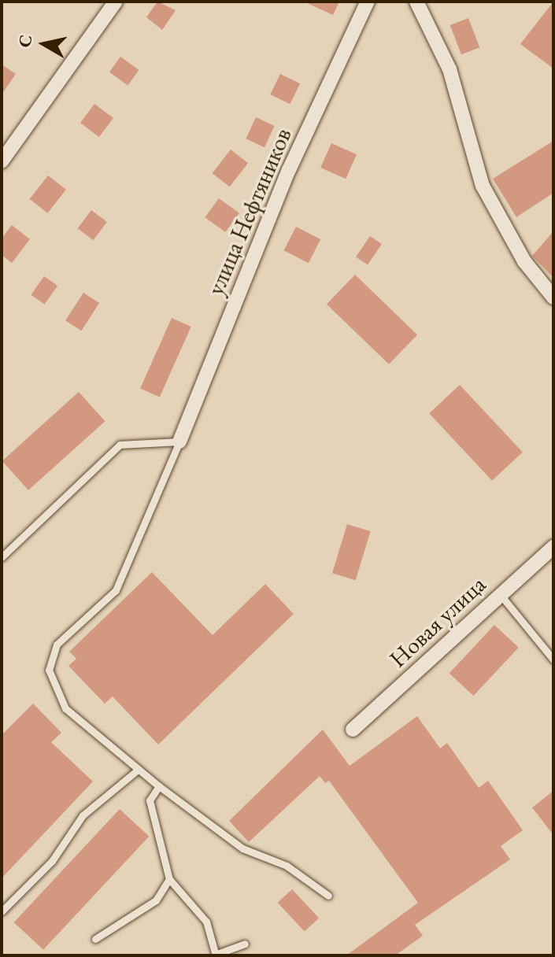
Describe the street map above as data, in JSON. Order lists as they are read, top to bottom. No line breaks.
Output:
{"streets":{"street":["улица Нефтяников","Новая улица"]},"north":"left"}
